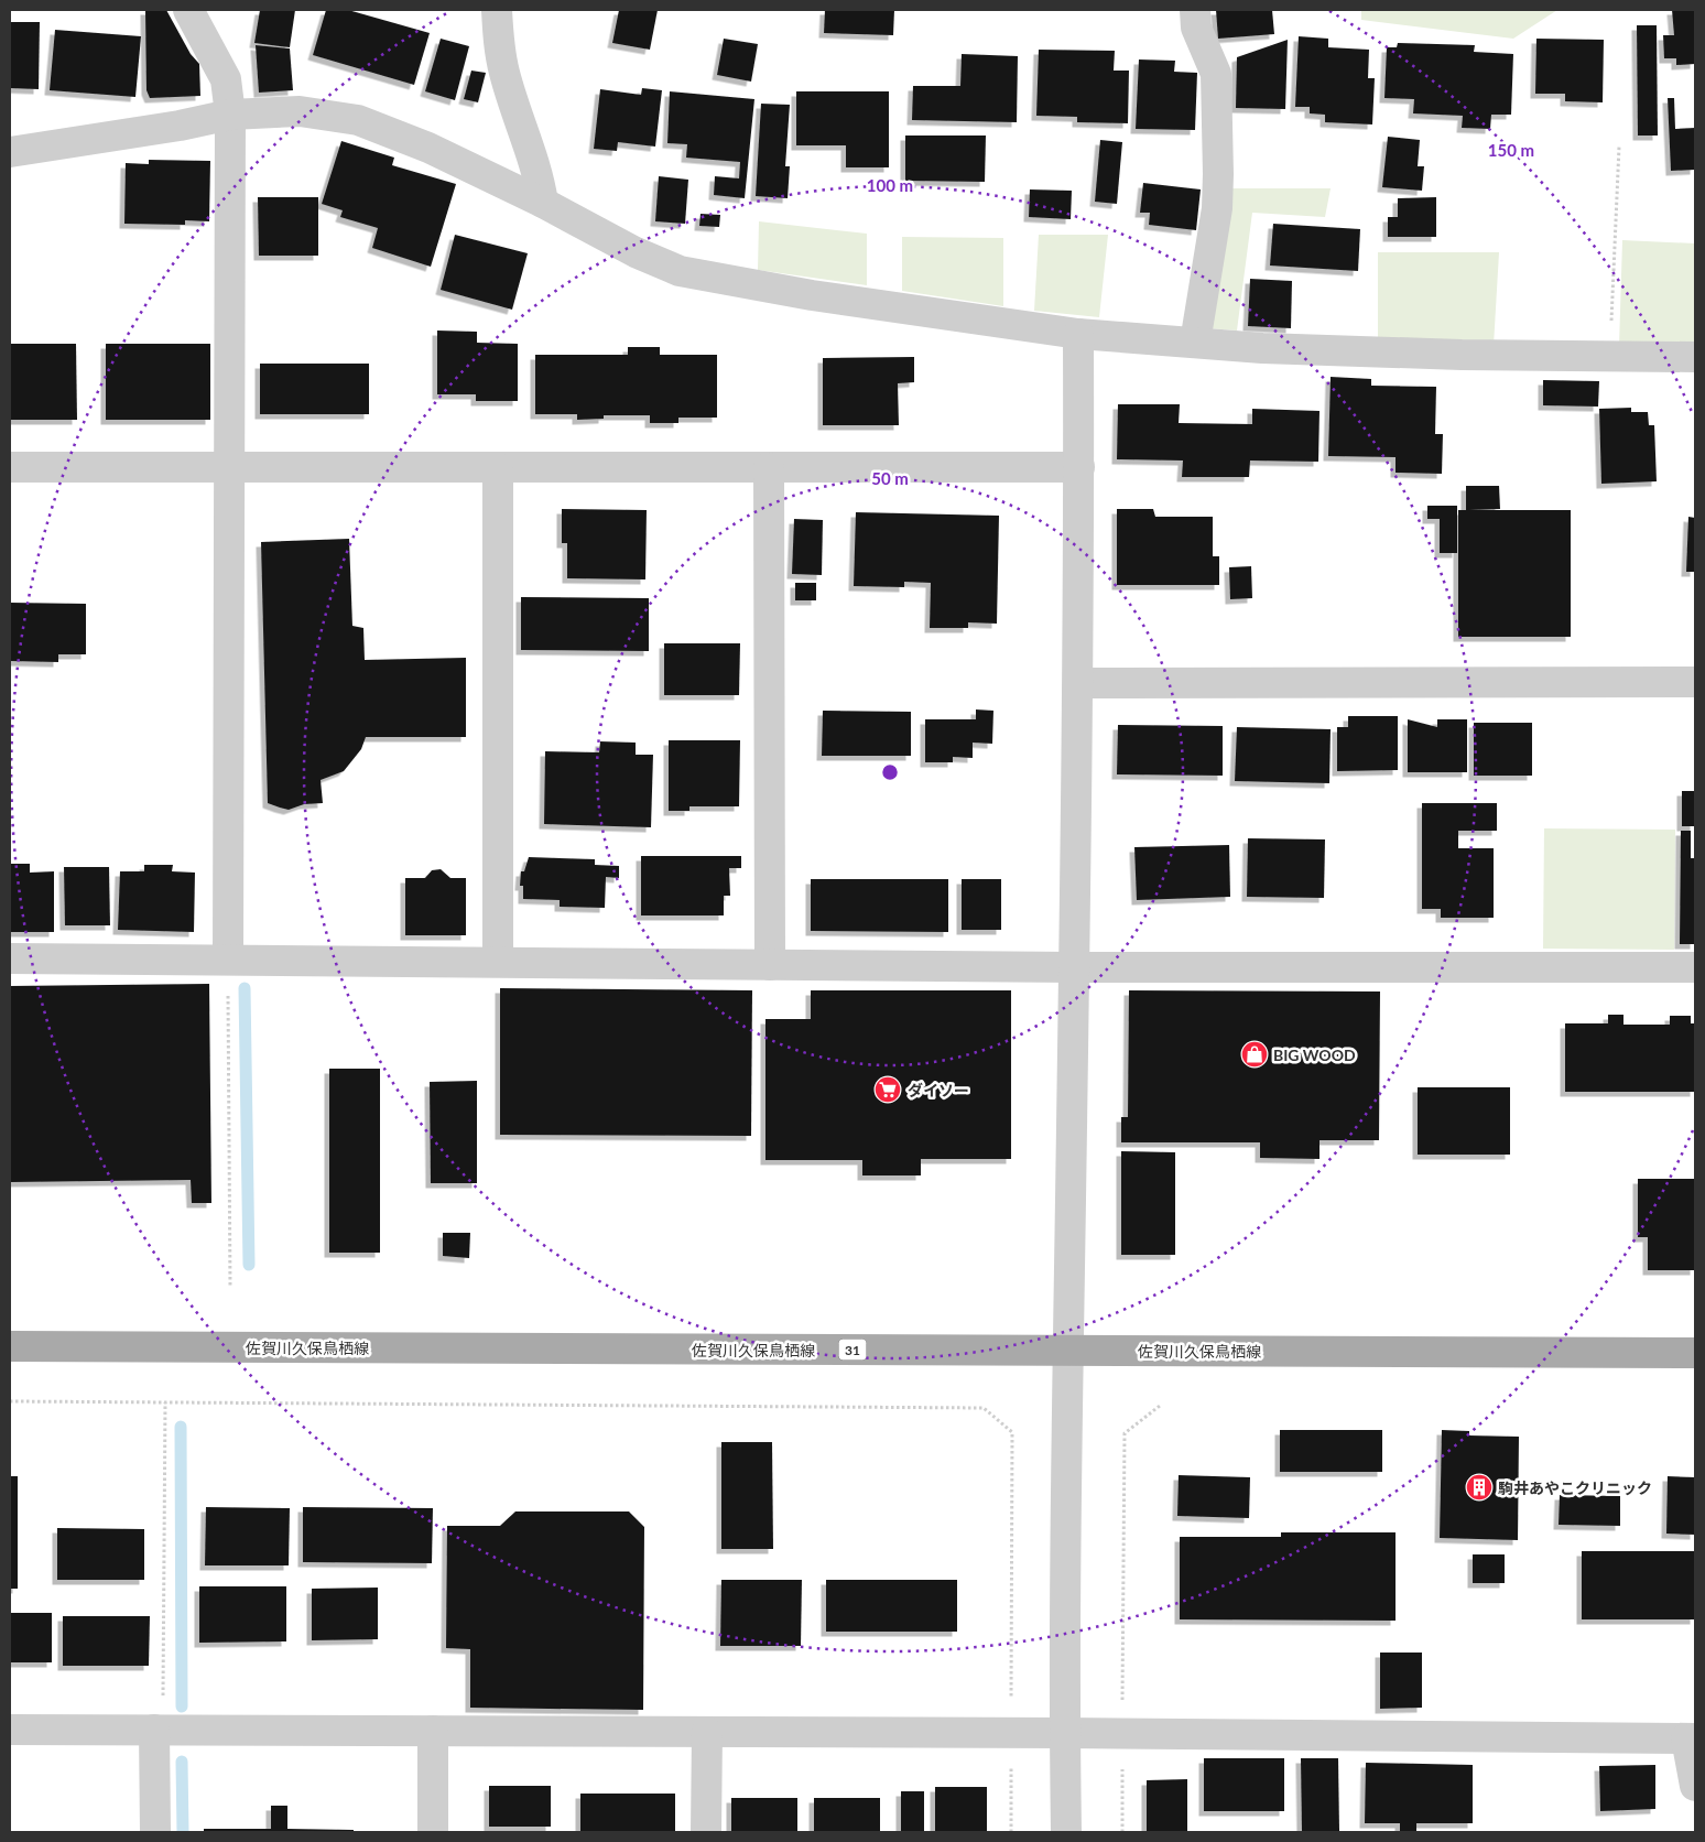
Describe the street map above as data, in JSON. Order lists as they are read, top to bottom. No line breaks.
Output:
{"streets":{"main road":["佐賀川久保鳥栖線","31"]},"places":{"shop":["BIG WOOD"],"supermarket":["ダイソー"],"building":["駒井あやこクリニック"]},"rings":["150 m","100 m","50 m"]}
